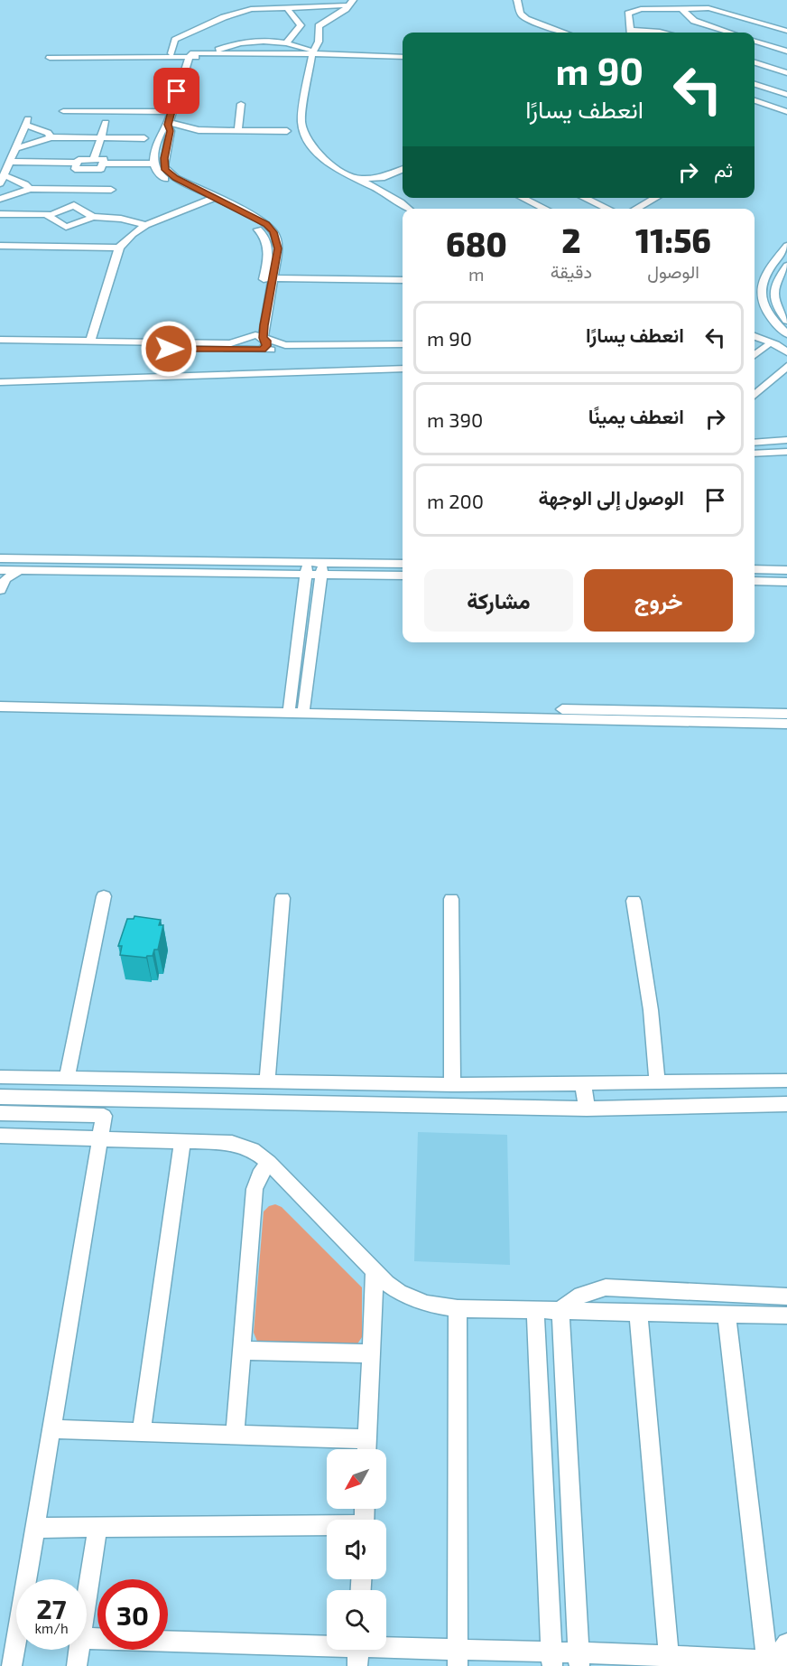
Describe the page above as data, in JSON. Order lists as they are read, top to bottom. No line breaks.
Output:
{"north":"bottom left","page":{"turn":["90 m","انعطف يسارًا"],"then":"ثم","eta":["11:56","الوصول","2","دقيقة","680","m"],"list":[{"name":"انعطف يسارًا","value":"90 m"},{"name":"انعطف يمينًا","value":"390 m"},{"name":"الوصول إلى الوجهة","value":"200 m"}],"buttons":["خروج","مشاركة"],"speed":"27 km/h","limit":"30"}}
